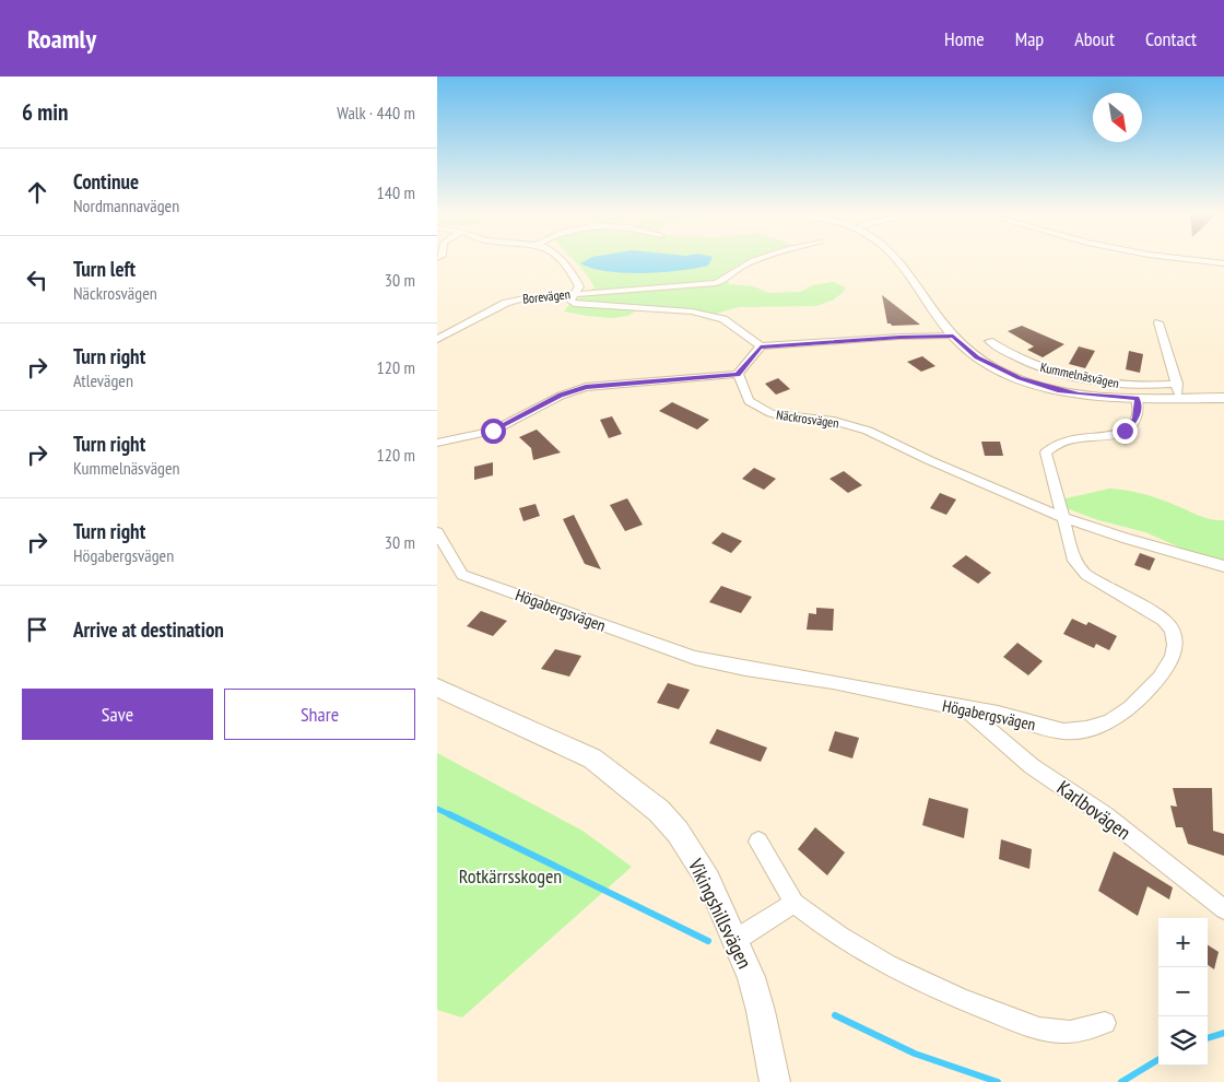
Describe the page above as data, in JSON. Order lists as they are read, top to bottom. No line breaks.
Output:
{"streets":{"street":["Borevägen","Kummelnäsvägen","Näckrosvägen","Högabergsvägen","Karlbovägen","Vikingshillsvägen"]},"crossings":[["Kummelnäsvägen","Högabergsvägen"],["Näckrosvägen","Högabergsvägen"],["Högabergsvägen","Karlbovägen"]],"parks":["Rotkärrsskogen"],"north":"bottom right","page":{"header":"Roamly","nav":["Home","Map","About","Contact"],"heading":["6 min","Walk · 440 m"],"list":[["Continue","Nordmannavägen","140 m"],["Turn left","Näckrosvägen","30 m"],["Turn right","Atlevägen","120 m"],["Turn right","Kummelnäsvägen","120 m"],["Turn right","Högabergsvägen","30 m"],"Arrive at destination"],"buttons":["Save","Share"],"map_buttons":["+","−"]}}
